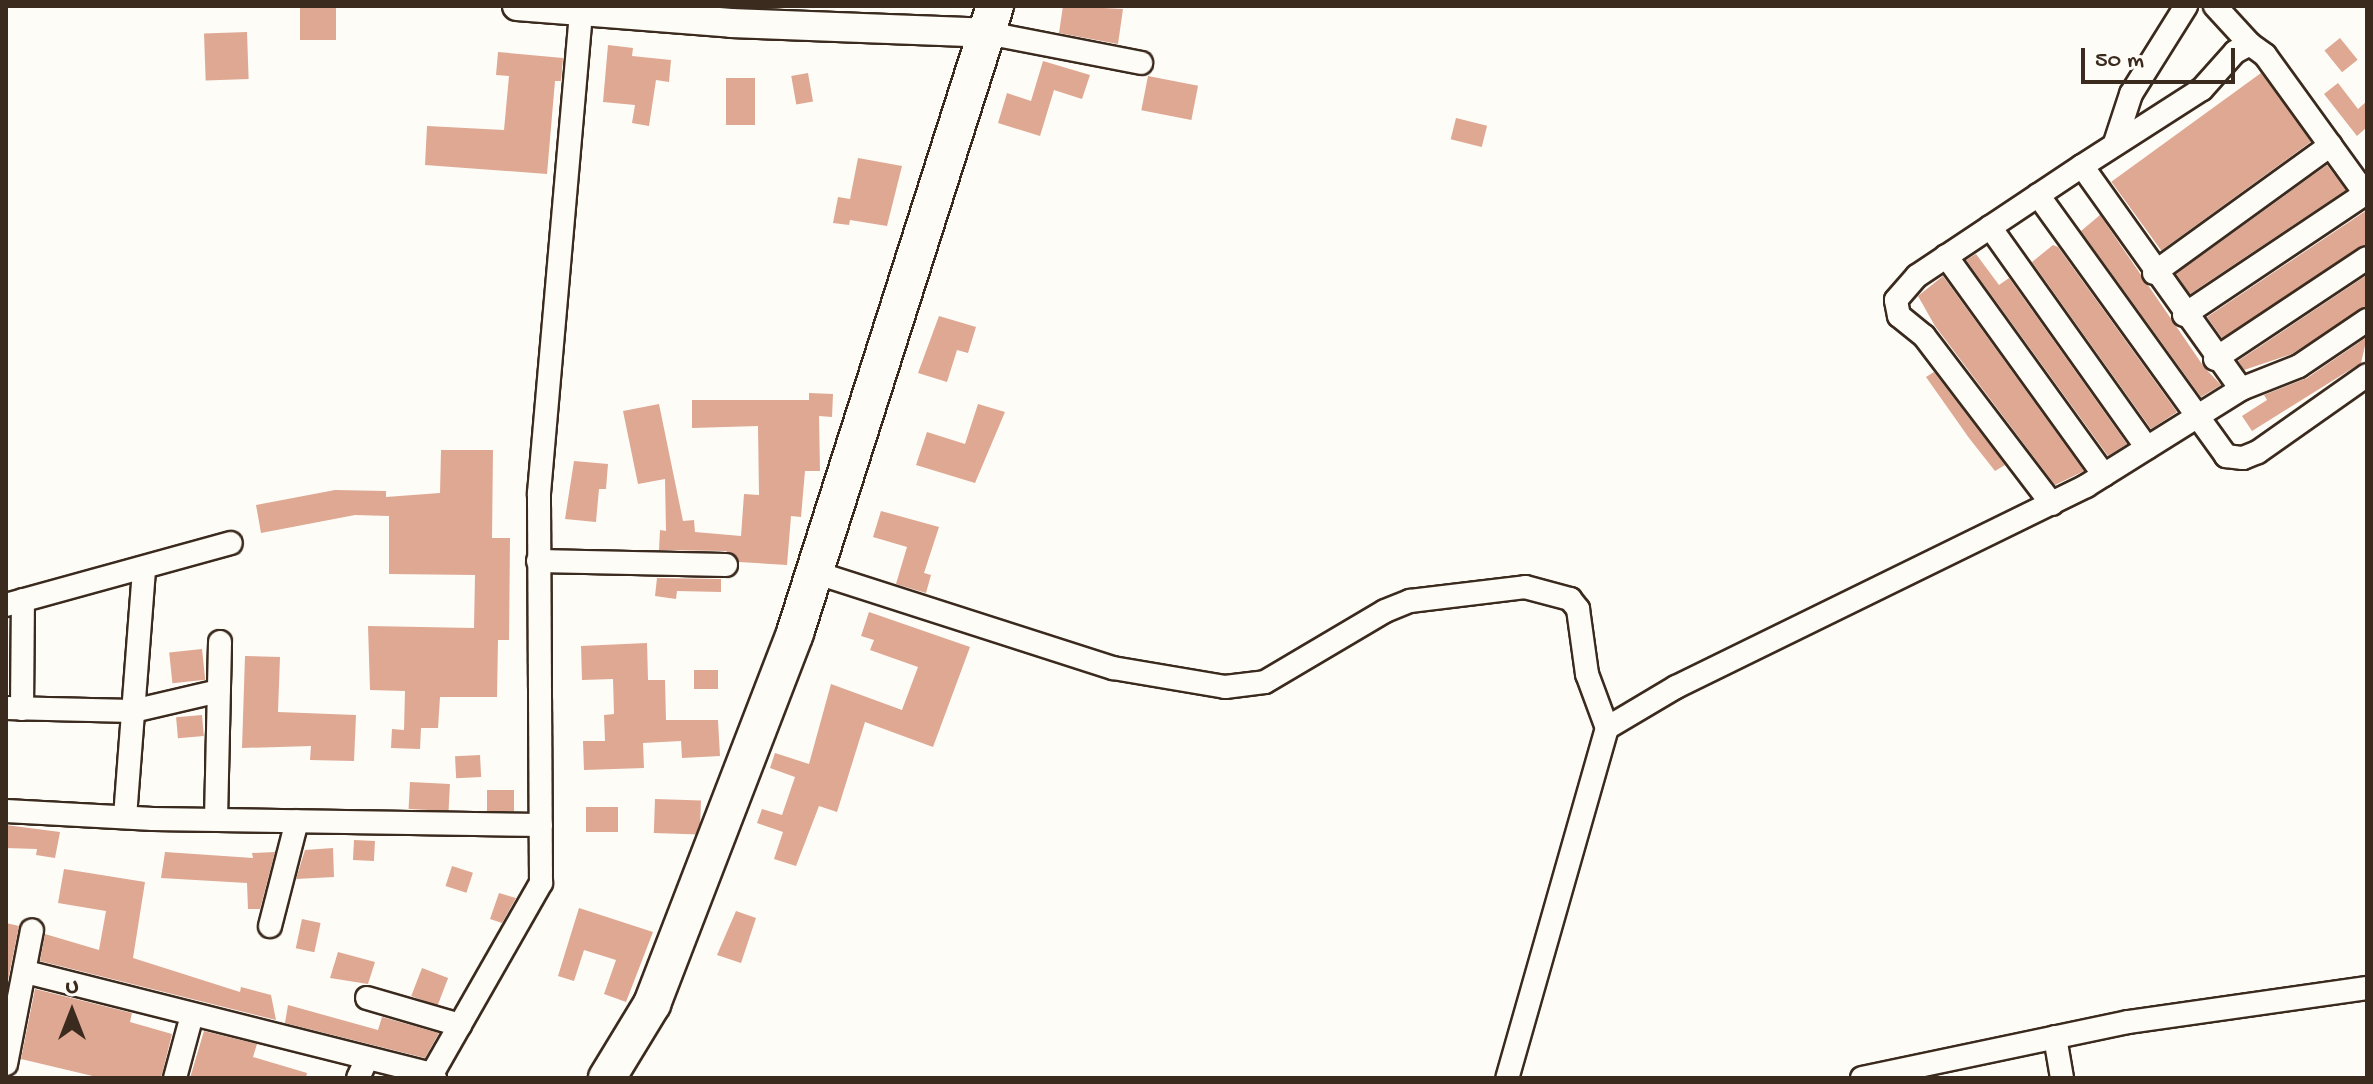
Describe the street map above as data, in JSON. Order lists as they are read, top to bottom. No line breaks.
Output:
{"scale_bar":"50 m","north":"top"}
